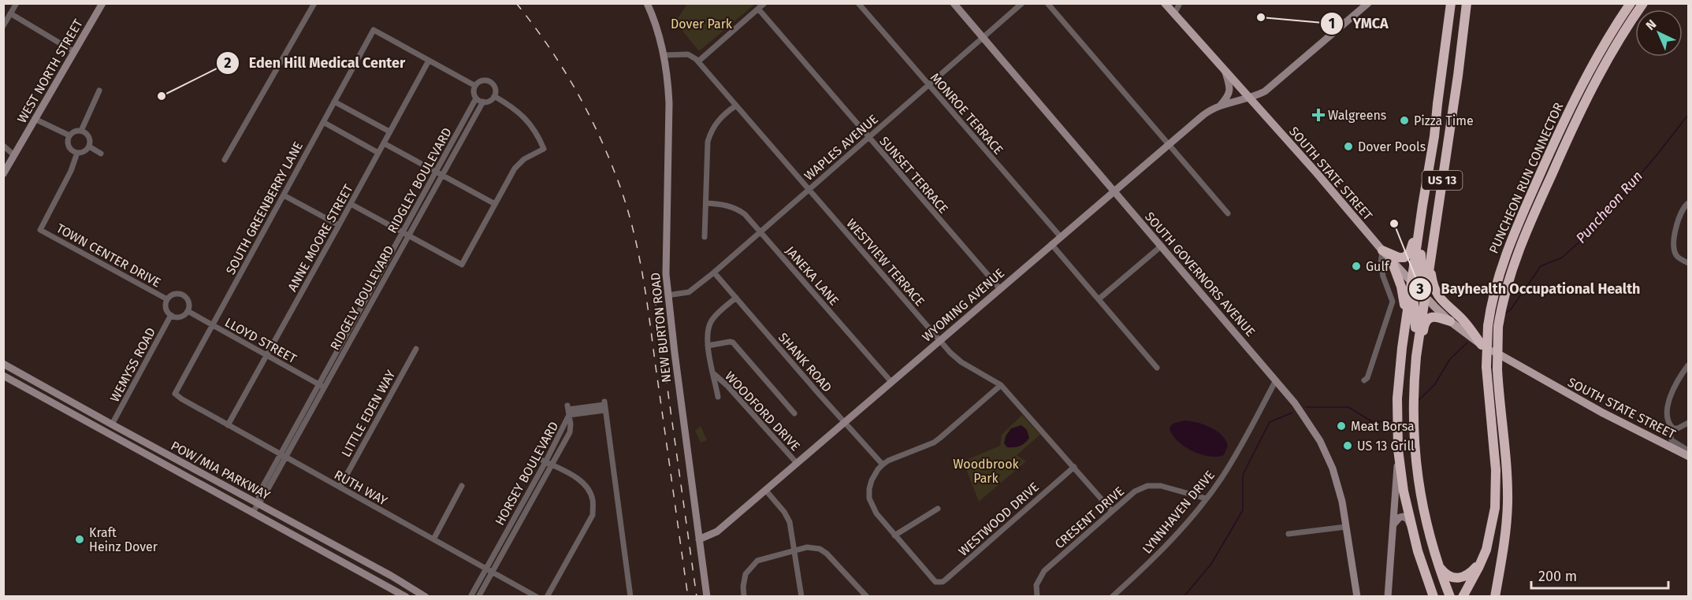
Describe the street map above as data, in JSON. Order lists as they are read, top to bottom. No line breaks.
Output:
{"streets":{"highway":["PUNCHEON RUN CONNECTOR","US 13"],"main road":["WEST NORTH STREET","SOUTH STATE STREET","SOUTH GOVERNORS AVENUE","WYOMING AVENUE","NEW BURTON ROAD","POW/MIA PARKWAY"],"street":["MONROE TERRACE","WAPLES AVENUE","SUNSET TERRACE","RIDGLEY BOULEVARD","SOUTH GREENBERRY LANE","ANNE MOORE STREET","TOWN CENTER DRIVE","WESTVIEW TERRACE","JANEKA LANE","RIDGELY BOULEVARD","LLOYD STREET","SHANK ROAD","WEMYSS ROAD","WOODFORD DRIVE","LITTLE EDEN WAY","HORSEY BOULEVARD","RUTH WAY","LYNNHAVEN DRIVE","CRESENT DRIVE","WESTWOOD DRIVE"]},"crossings":[["MONROE TERRACE","WAPLES AVENUE"],["MONROE TERRACE","WYOMING AVENUE"],["WAPLES AVENUE","SUNSET TERRACE"],["WAPLES AVENUE","WESTVIEW TERRACE"],["WAPLES AVENUE","SOUTH GOVERNORS AVENUE"],["WAPLES AVENUE","JANEKA LANE"],["WAPLES AVENUE","NEW BURTON ROAD"],["WAPLES AVENUE","SHANK ROAD"],["SOUTH STATE STREET","US 13"],["SOUTH STATE STREET","WYOMING AVENUE"],["SUNSET TERRACE","WYOMING AVENUE"],["RIDGLEY BOULEVARD","RIDGELY BOULEVARD"],["SOUTH GREENBERRY LANE","ANNE MOORE STREET"],["SOUTH GREENBERRY LANE","LLOYD STREET"],["SOUTH GREENBERRY LANE","RUTH WAY"],["ANNE MOORE STREET","LLOYD STREET"],["ANNE MOORE STREET","RUTH WAY"],["TOWN CENTER DRIVE","LLOYD STREET"],["TOWN CENTER DRIVE","WEMYSS ROAD"],["WESTVIEW TERRACE","WYOMING AVENUE"],["WESTVIEW TERRACE","CRESENT DRIVE"],["WESTVIEW TERRACE","WESTWOOD DRIVE"],["SOUTH GOVERNORS AVENUE","WYOMING AVENUE"],["SOUTH GOVERNORS AVENUE","LYNNHAVEN DRIVE"],["JANEKA LANE","WYOMING AVENUE"],["RIDGELY BOULEVARD","LLOYD STREET"],["RIDGELY BOULEVARD","POW/MIA PARKWAY"],["RIDGELY BOULEVARD","RUTH WAY"],["WYOMING AVENUE","NEW BURTON ROAD"],["WYOMING AVENUE","SHANK ROAD"],["WYOMING AVENUE","WOODFORD DRIVE"],["LLOYD STREET","WEMYSS ROAD"],["WEMYSS ROAD","POW/MIA PARKWAY"],["LITTLE EDEN WAY","RUTH WAY"],["HORSEY BOULEVARD","RUTH WAY"],["LYNNHAVEN DRIVE","CRESENT DRIVE"]],"water":["Puncheon Run"],"parks":["Dover Park","Woodbrook Park"],"places":{"other":["YMCA","Eden Hill Medical Center","Pizza Time","Dover Pools","Bayhealth Occupational Health","Gulf","Meat Borsa","US 13 Grill","Kraft Heinz Dover"],"health":["Walgreens"]},"scale_bar":"200 m","north":"top left"}
